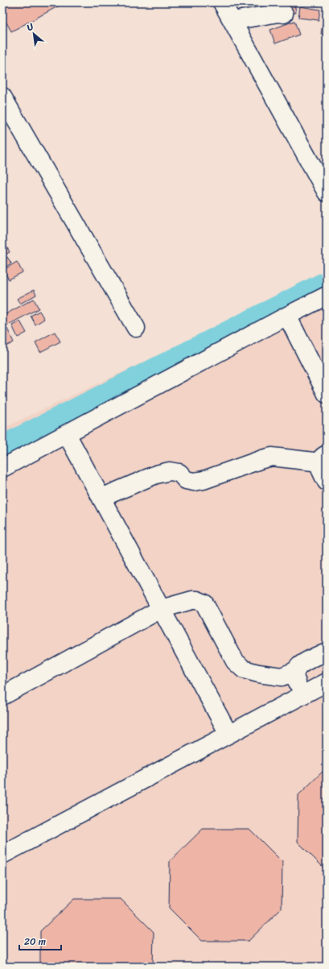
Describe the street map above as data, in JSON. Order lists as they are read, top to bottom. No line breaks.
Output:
{"scale_bar":"20 m","north":"top left"}
